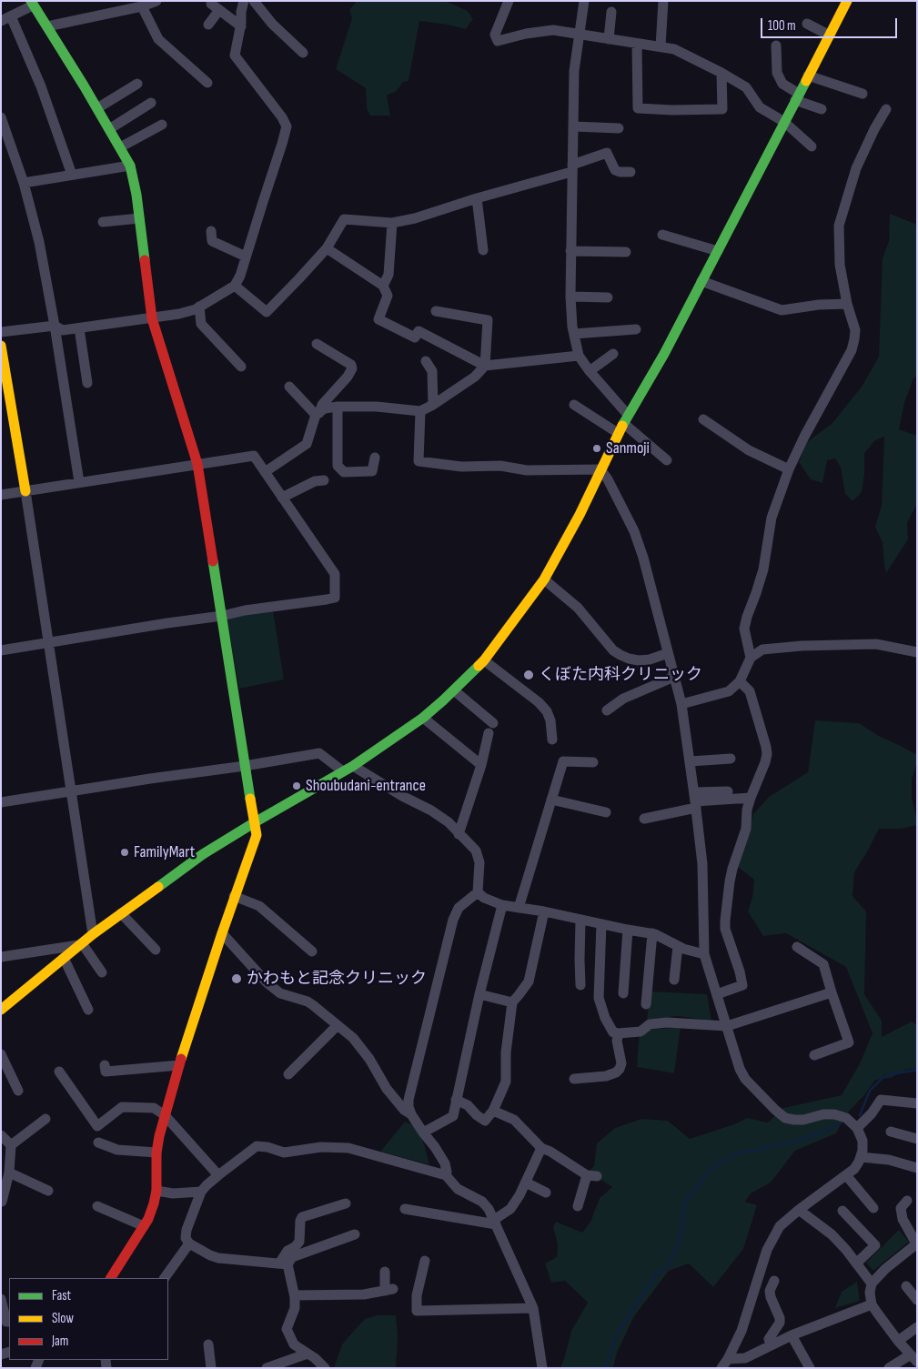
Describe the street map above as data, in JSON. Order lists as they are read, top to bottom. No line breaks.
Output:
{"places":["Sanmoji","くぼた内科クリニック","Shoubudani-entrance","FamilyMart","かわもと記念クリニック"],"legend":["Fast","Slow","Jam"],"scale_bar":"100 m"}
